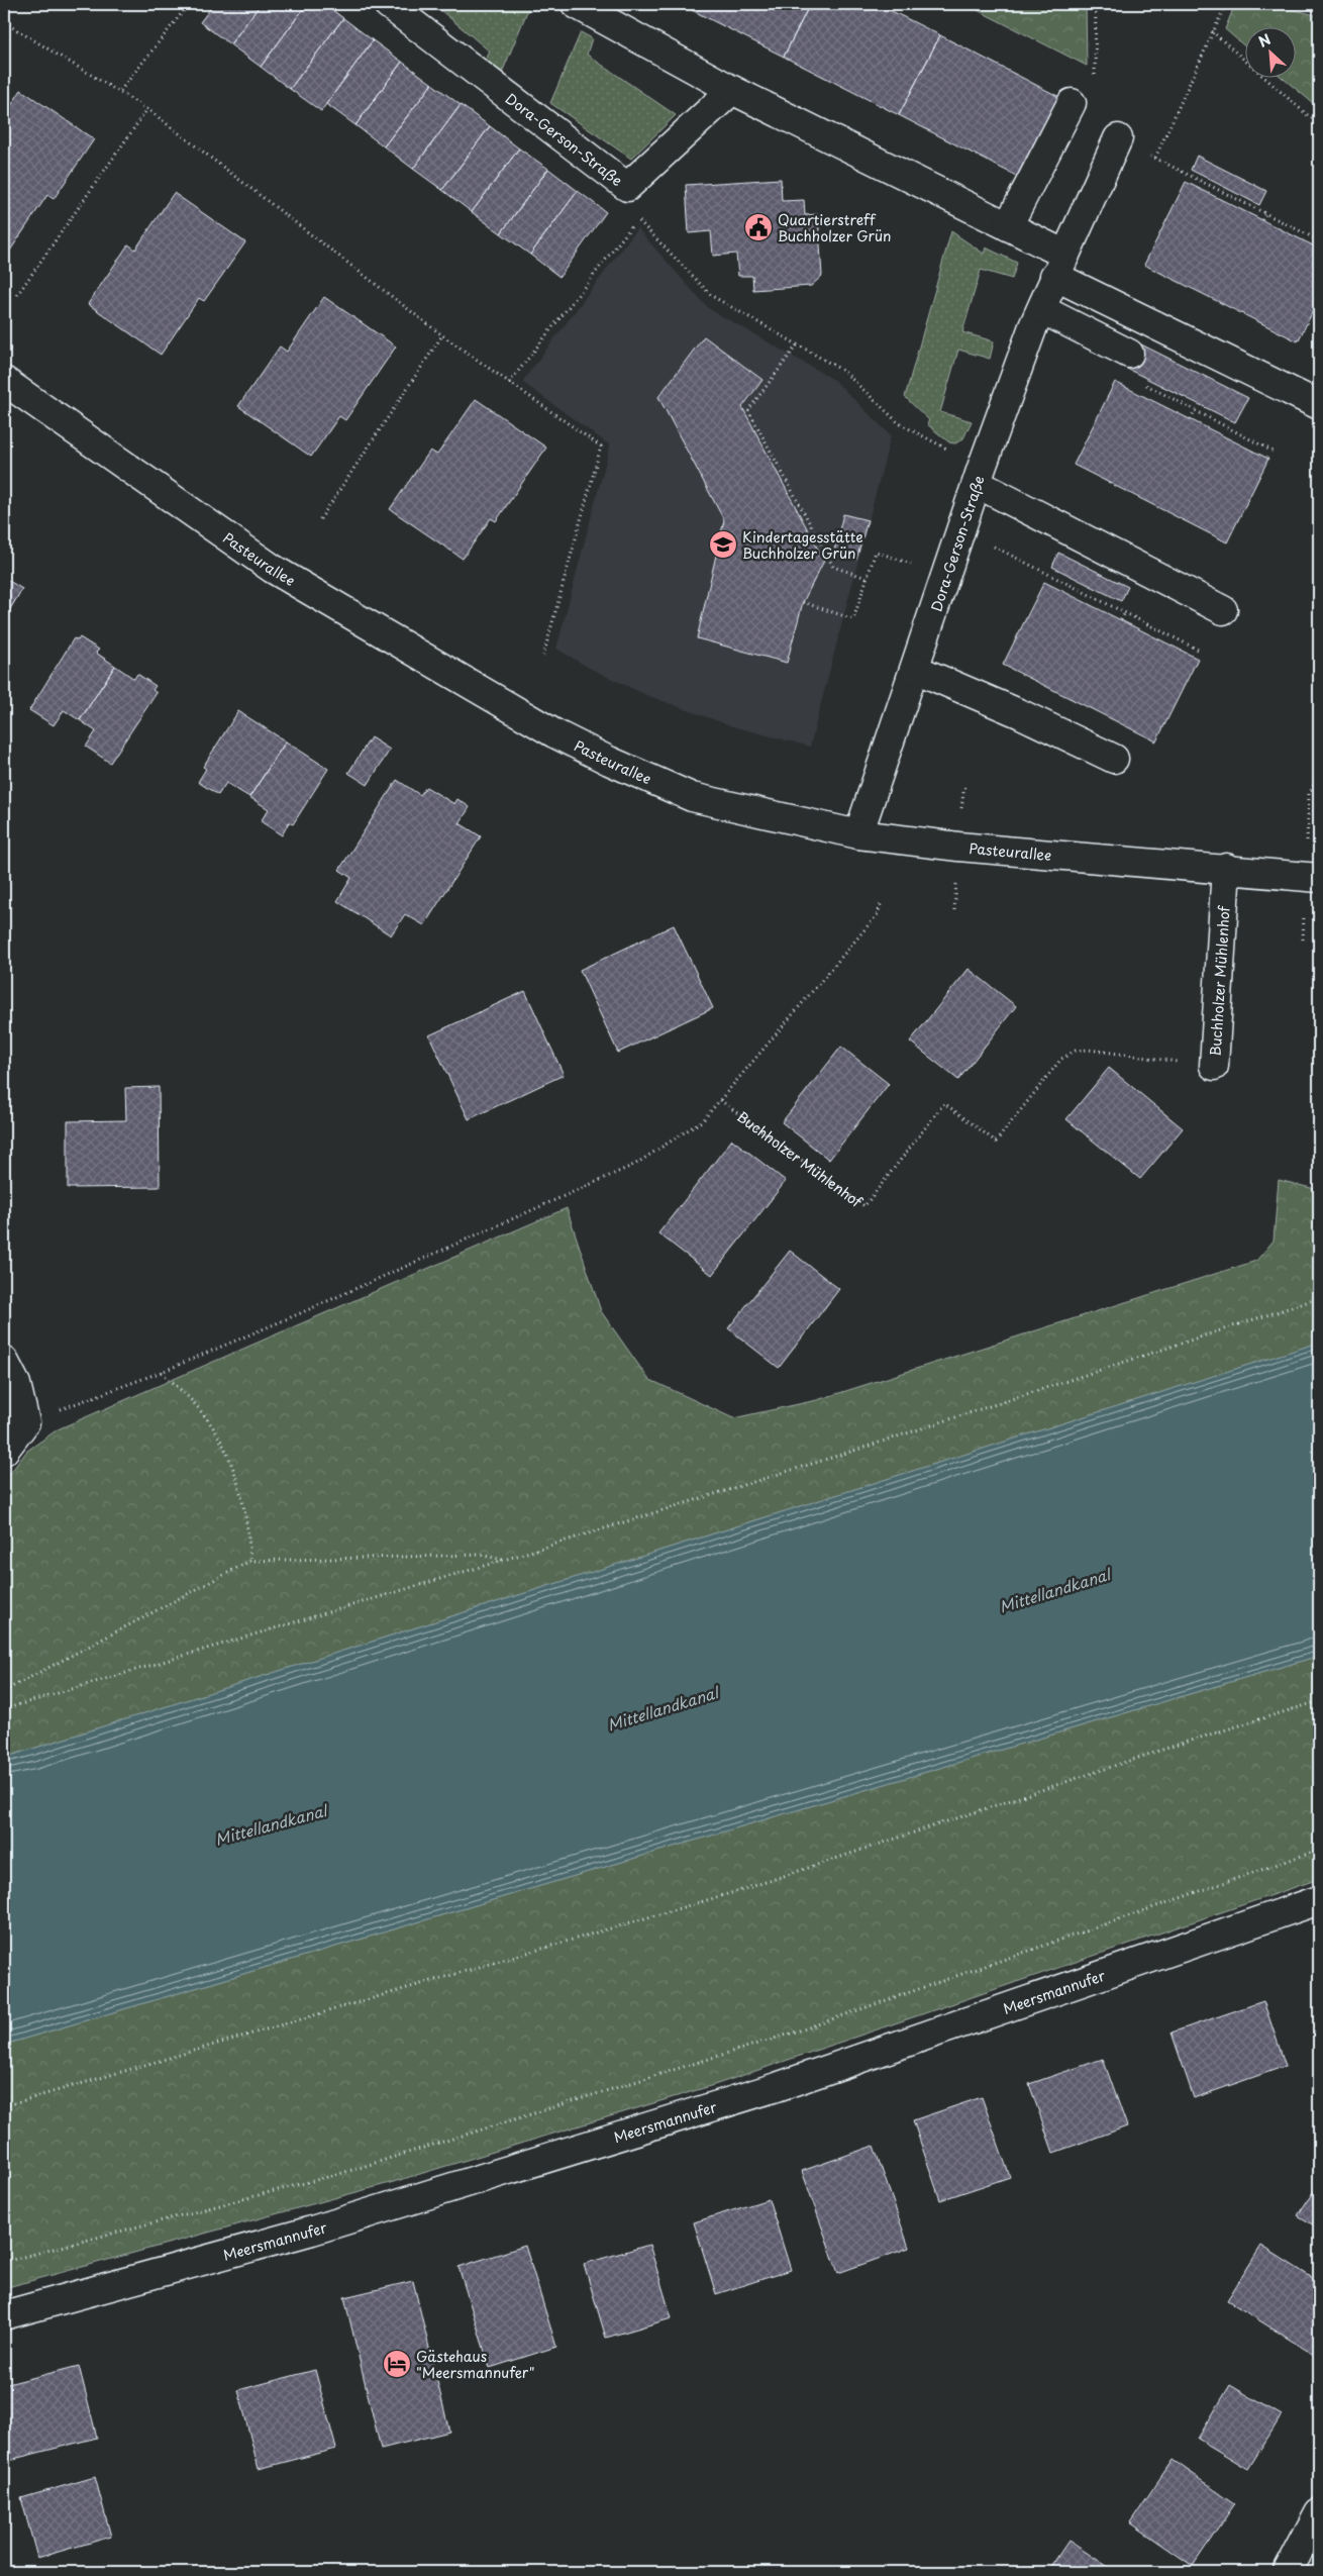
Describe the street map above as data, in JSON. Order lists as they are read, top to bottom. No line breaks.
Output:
{"streets":{"street":["Dora-Gerson-Straße","Pasteurallee","Buchholzer Mühlenhof","Meersmannufer"]},"crossings":[["Dora-Gerson-Straße","Pasteurallee"],["Pasteurallee","Buchholzer Mühlenhof"]],"water":["Mittellandkanal"],"places":{"public building":["Quartierstreff Buchholzer Grün"],"school or university":["Kindertagesstätte Buchholzer Grün"],"hotel":["Gästehaus \"Meersmannufer\""]},"north":"top left"}
